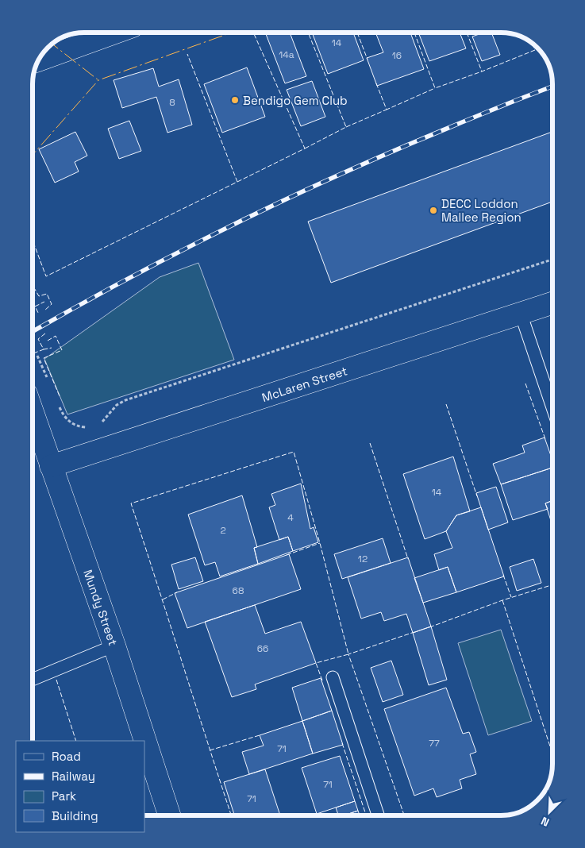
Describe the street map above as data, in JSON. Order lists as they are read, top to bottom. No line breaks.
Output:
{"streets":{"street":["McLaren Street","Mundy Street"]},"crossings":[["McLaren Street","Mundy Street"]],"places":["Bendigo Gem Club","DECC Loddon Mallee Region"],"house_numbers":["14","14a","16","8","14","4","2","12","68","66","77","71","71","71"],"legend":["Road","Railway","Park","Building"],"north":"bottom left"}
